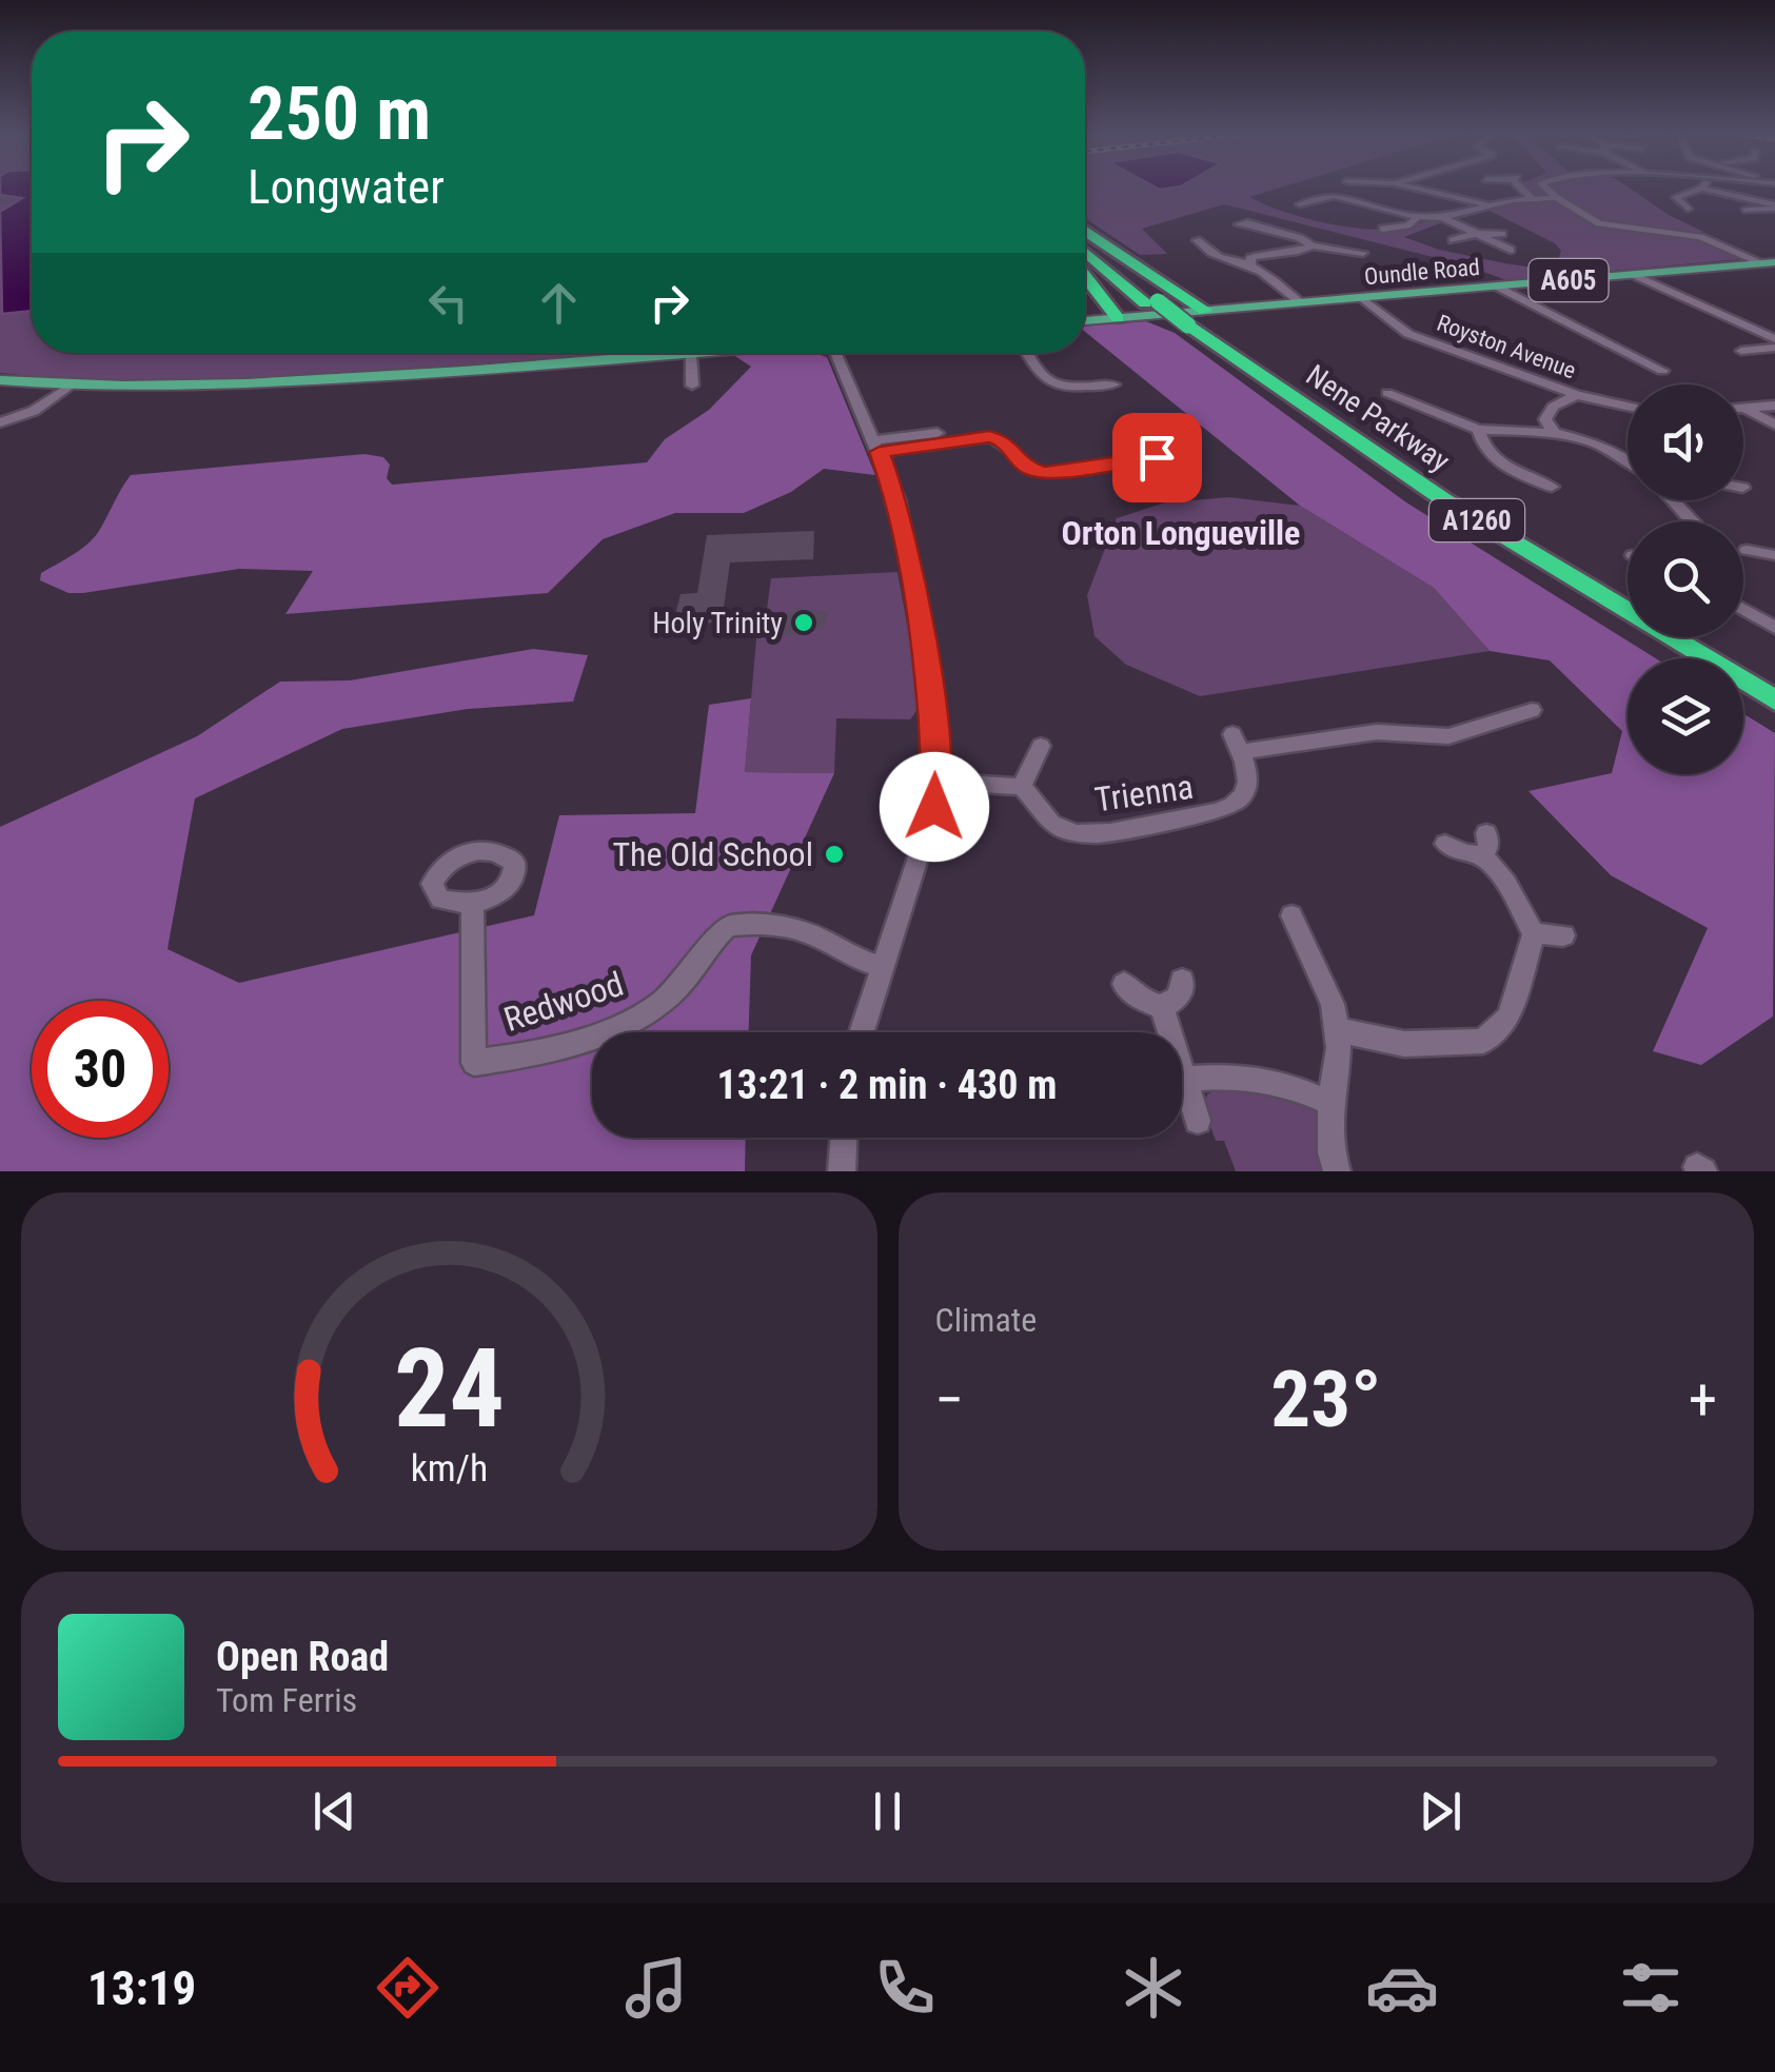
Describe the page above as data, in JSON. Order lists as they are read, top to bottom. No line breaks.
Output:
{"streets":{"highway":["Nene Parkway","A1260"],"main road":["Oundle Road","A605"],"street":["Royston Avenue","Trienna","Redwood"]},"crossings":[["Oundle Road","Royston Avenue"],["Oundle Road","Nene Parkway"]],"districts":["Orton Longueville"],"places":["Holy Trinity","The Old School"],"page":{"turn":["250 m","Longwater"],"limit":"30","trip":"13:21 · 2 min · 430 m","tile":"Climate","heat":["−","23°","+"],"song":["Open Road","Tom Ferris"],"tabs":"13:19","gauge":["24","km/h"]}}
